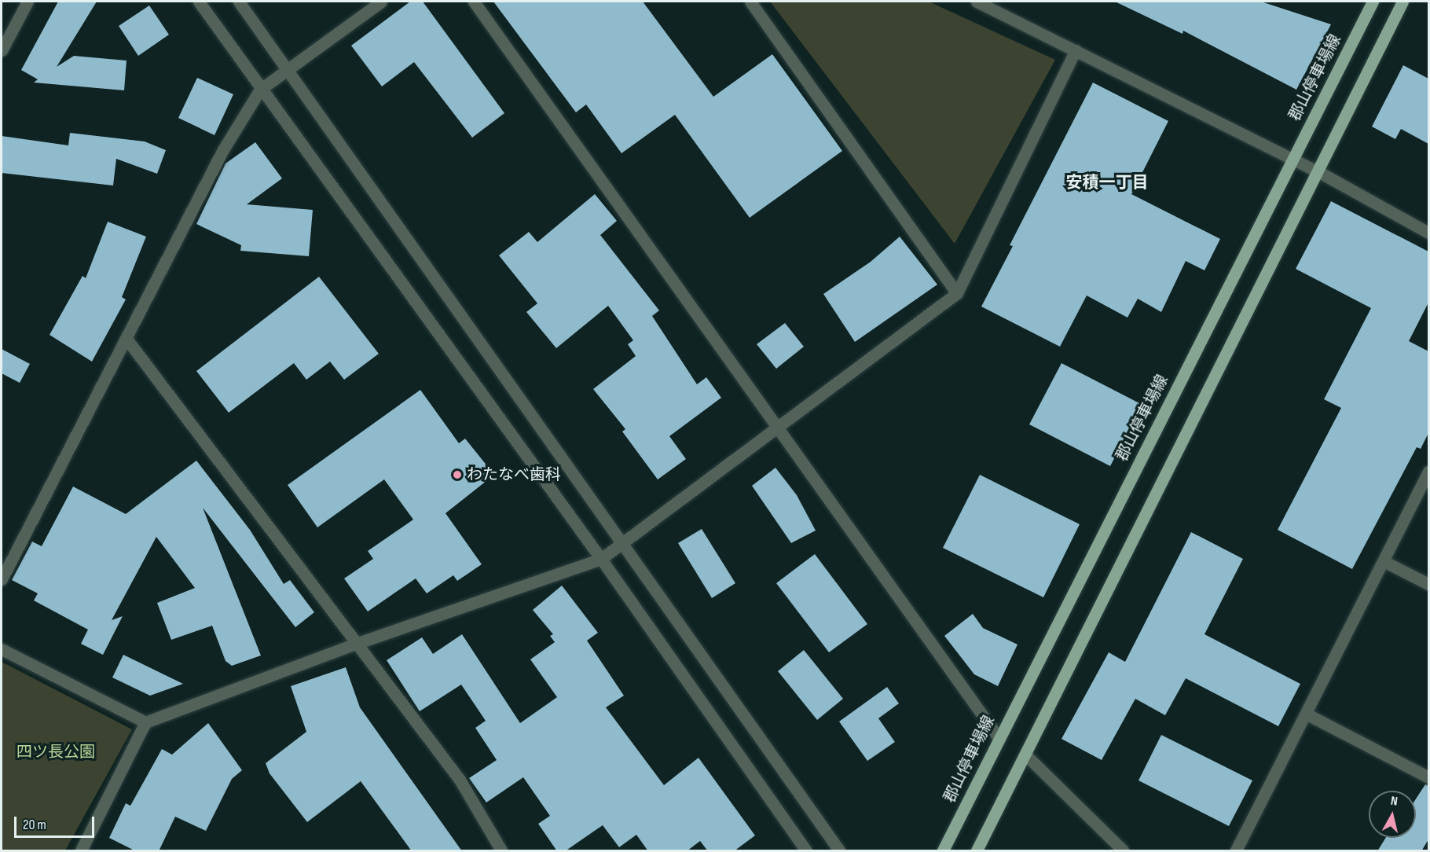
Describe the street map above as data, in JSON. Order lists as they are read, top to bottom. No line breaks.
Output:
{"streets":{"main road":["郡山停車場線"]},"districts":["安積一丁目"],"parks":["四ツ長公園"],"places":["わたなべ歯科"],"scale_bar":"20 m","north":"top"}
